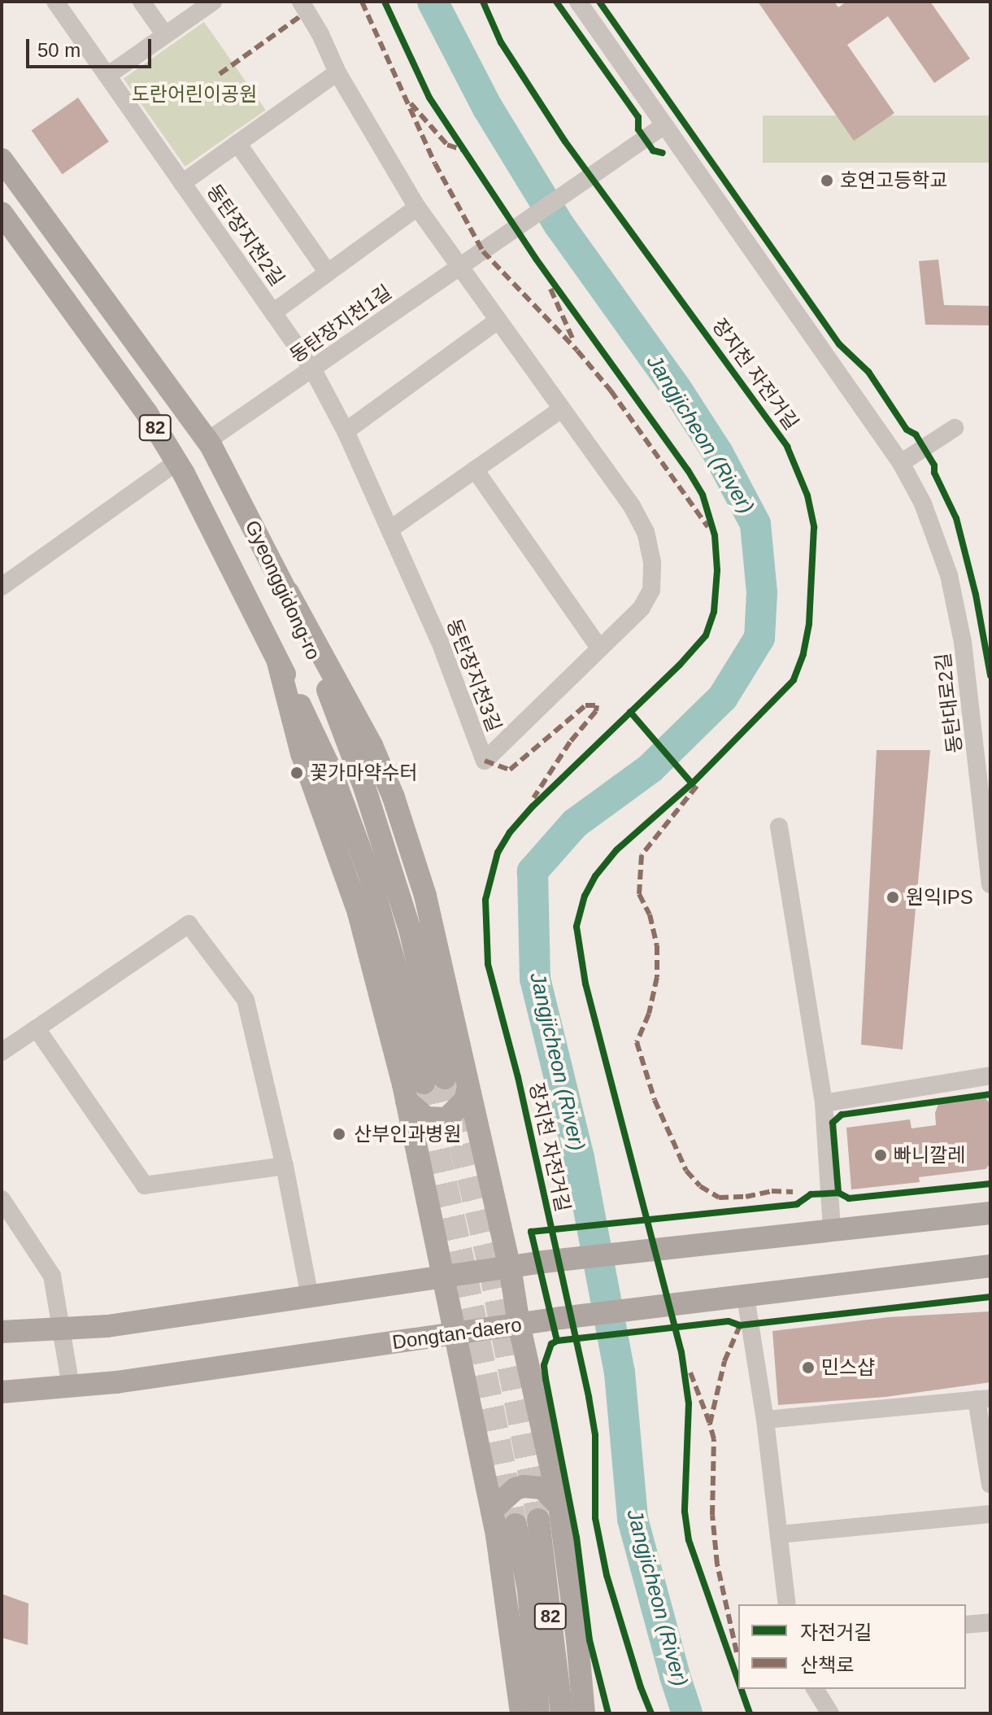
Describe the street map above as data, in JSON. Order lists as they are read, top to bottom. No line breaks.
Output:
{"streets":{"main road":["82","Gyeonggidong-ro","Dongtan-daero"],"street":["동탄장지천2길","동탄장지천1길","동탄장지천3길","동탄대로2길"],"cycle path":["장지천 자전거길"]},"crossings":[["동탄장지천2길","동탄장지천1길"],["동탄장지천2길","동탄장지천3길"],["동탄장지천1길","Gyeonggidong-ro"],["동탄장지천1길","동탄장지천3길"],["동탄장지천1길","동탄대로2길"]],"water":["Jangjicheon (River)"],"parks":["도란어린이공원"],"places":["호연고등학교","꽃가마약수터","원익IPS","산부인과병원","빠니깔레","민스샵"],"legend":["자전거길","산책로"],"scale_bar":"50 m"}
